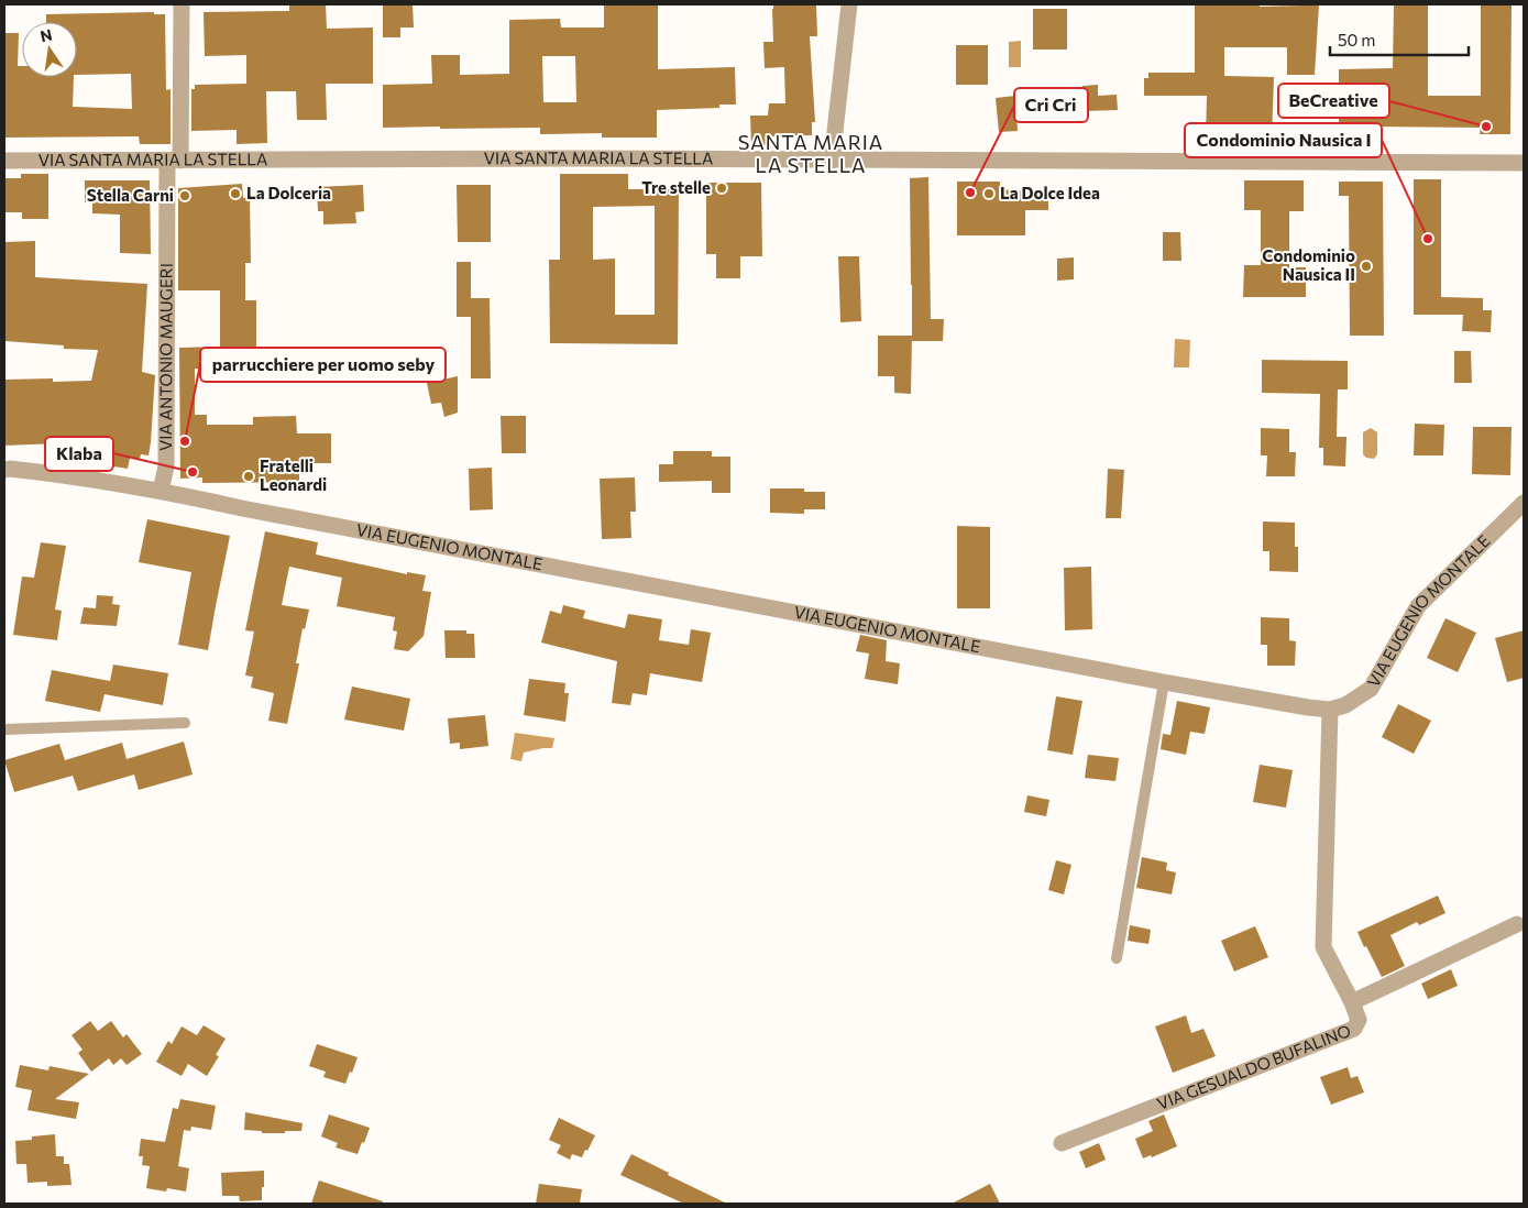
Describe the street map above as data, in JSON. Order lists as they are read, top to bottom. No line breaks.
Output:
{"streets":{"street":["VIA SANTA MARIA LA STELLA","VIA ANTONIO MAUGERI","VIA EUGENIO MONTALE","VIA GESUALDO BUFALINO"]},"crossings":[["VIA SANTA MARIA LA STELLA","VIA ANTONIO MAUGERI"],["VIA ANTONIO MAUGERI","VIA EUGENIO MONTALE"],["VIA EUGENIO MONTALE","VIA GESUALDO BUFALINO"]],"districts":["SANTA MARIA LA STELLA"],"places":["BeCreative","Tre stelle","Cri Cri","La Dolceria","La Dolce Idea","Stella Carni","Condominio Nausica I","Condominio Nausica II","parrucchiere per uomo seby","Klaba","Fratelli Leonardi"],"scale_bar":"50 m","north":"top"}
